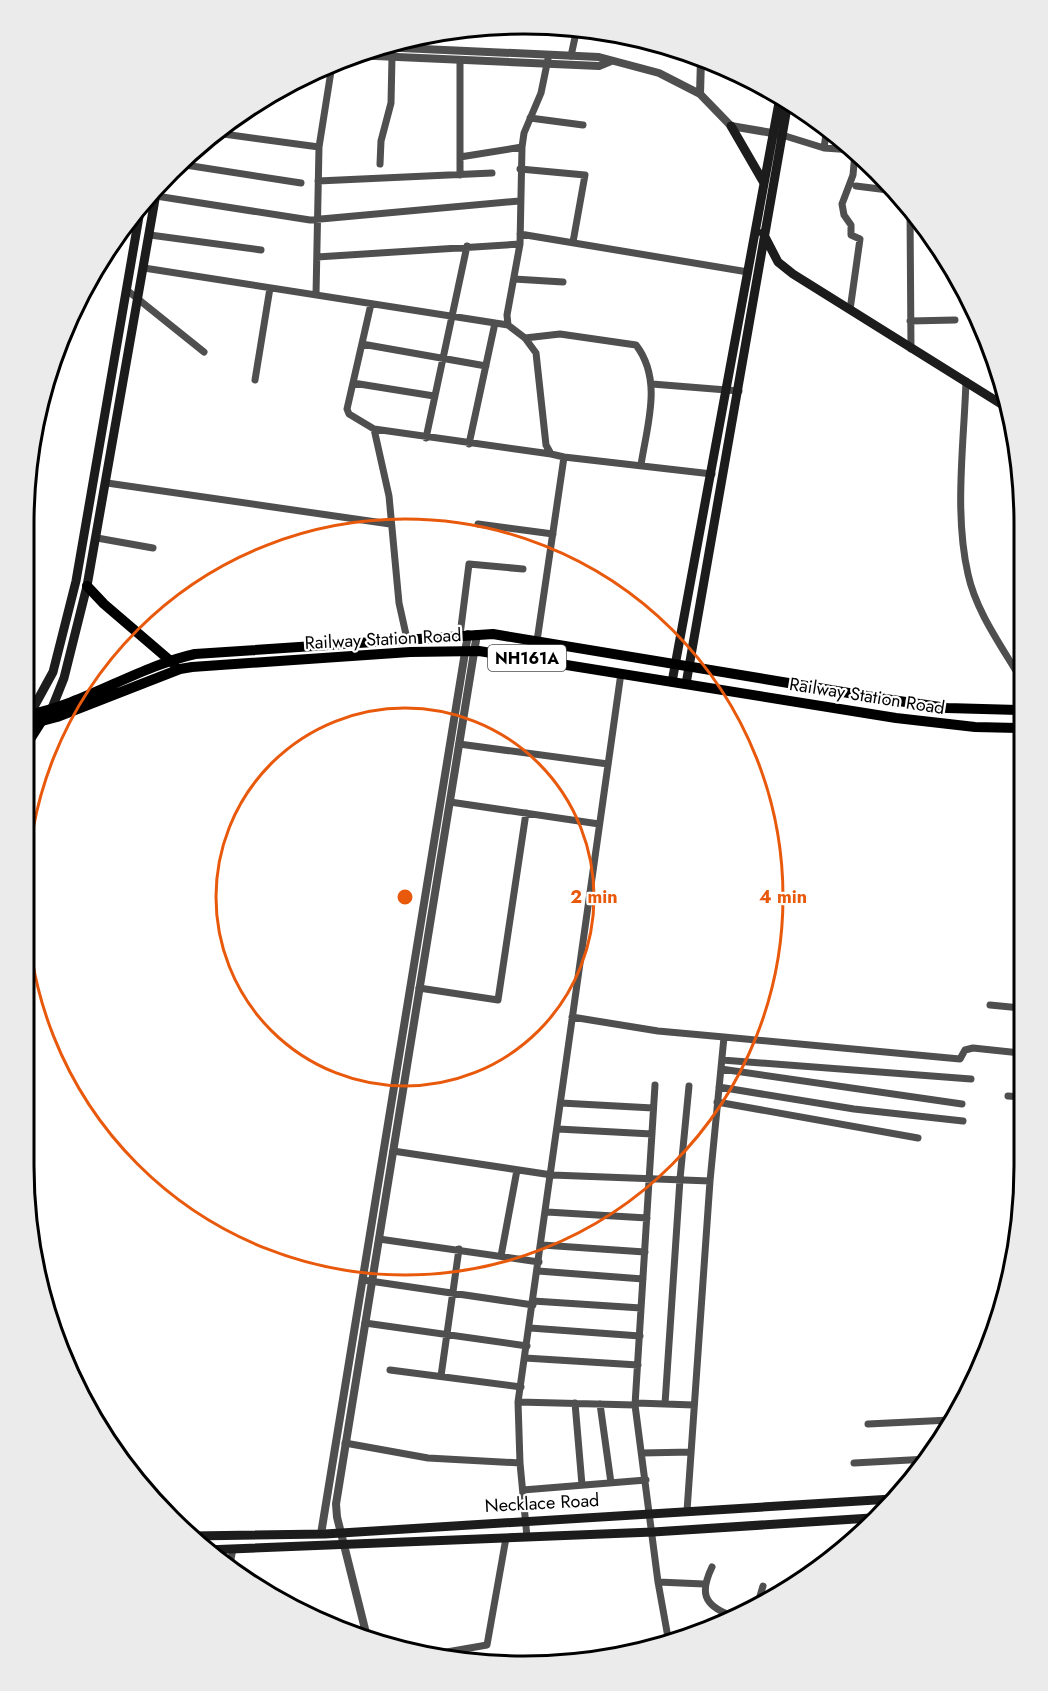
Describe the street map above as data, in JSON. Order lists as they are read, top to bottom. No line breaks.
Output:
{"streets":{"main road":["Railway Station Road","NH161A","Necklace Road"]},"rings":["2 min","4 min"]}
